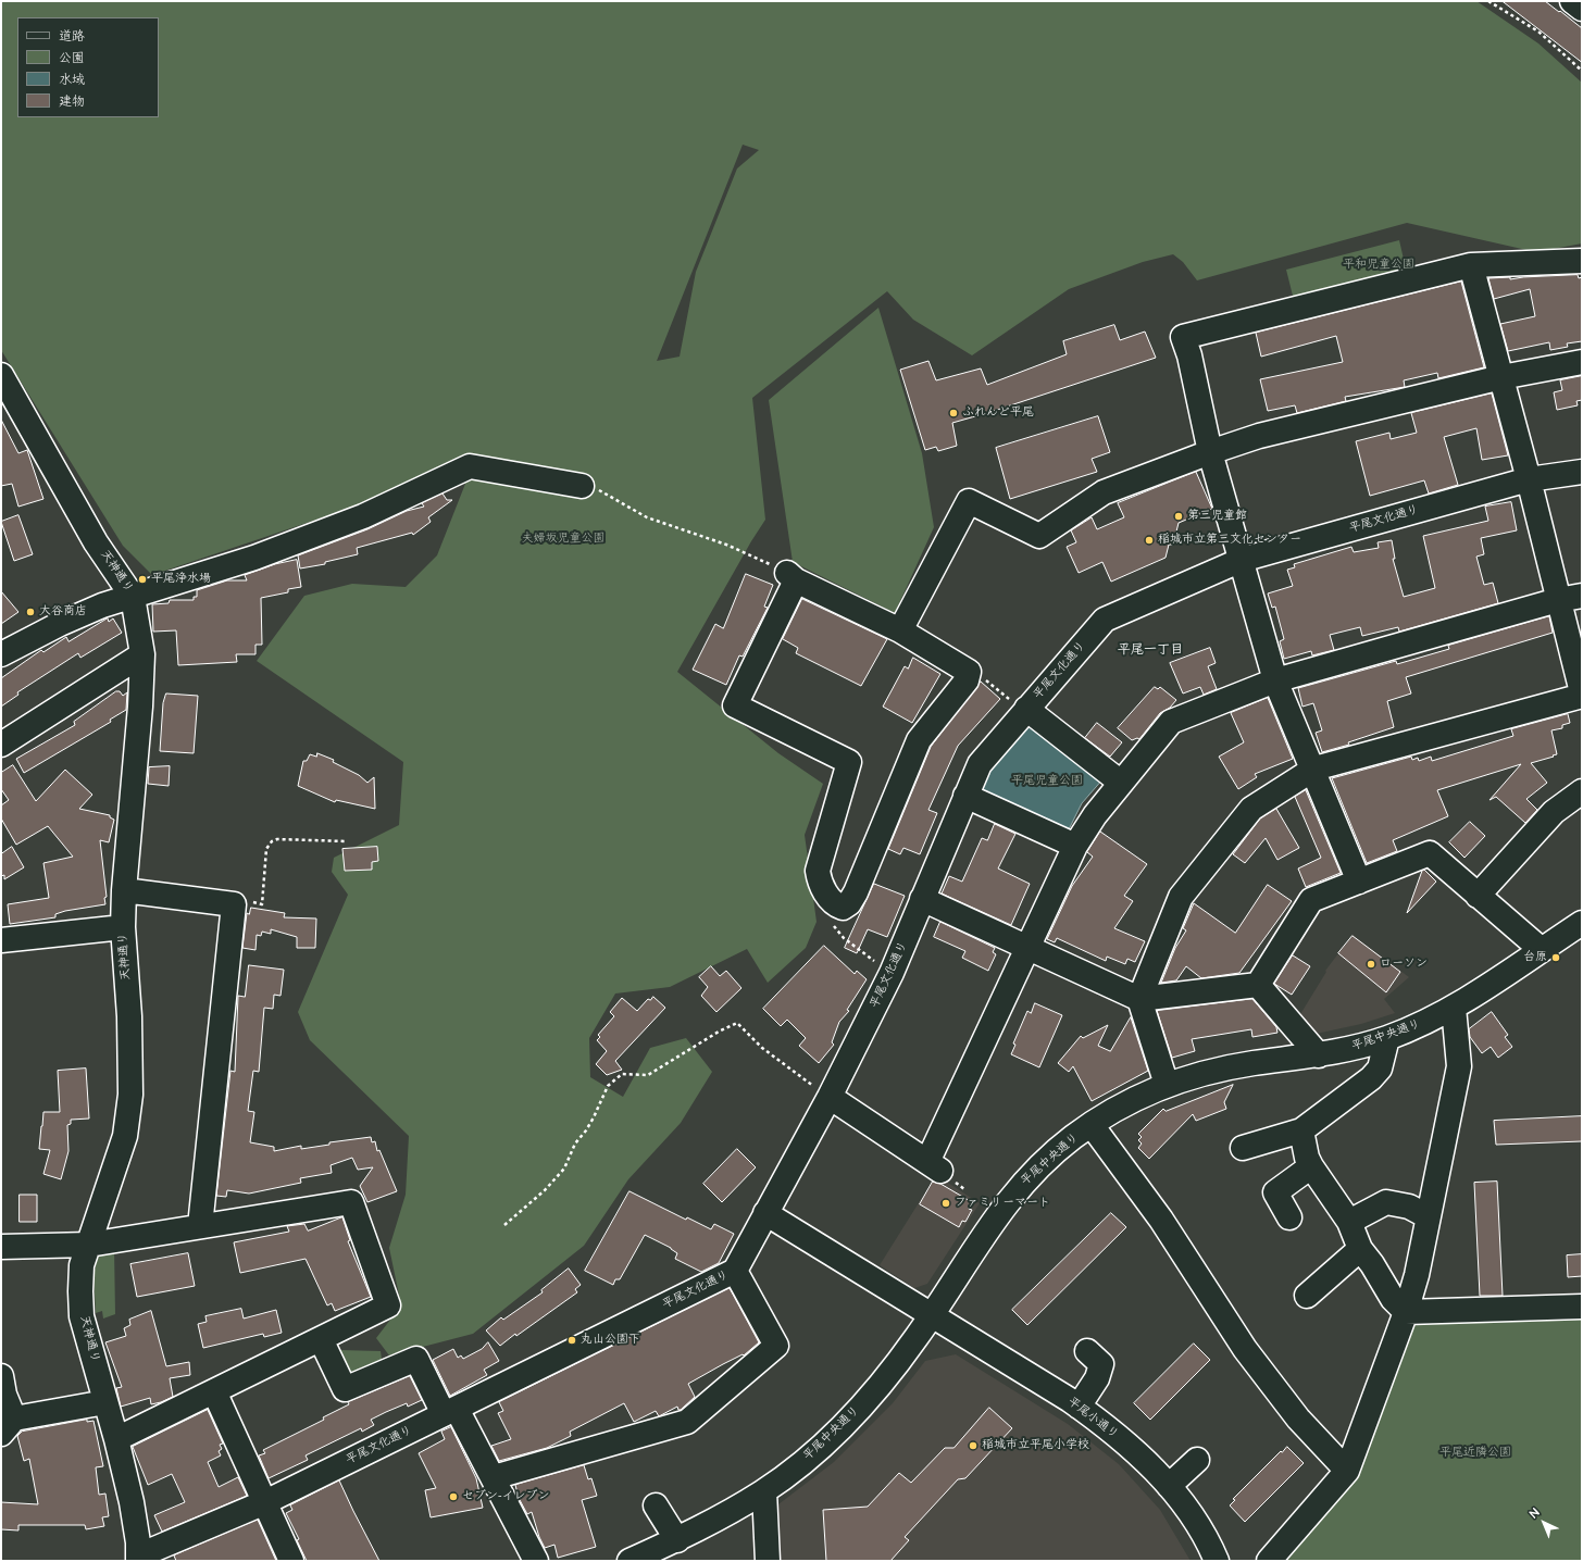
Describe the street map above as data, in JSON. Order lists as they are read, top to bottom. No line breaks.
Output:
{"streets":{"street":["平尾文化通り","天神通り","平尾中央通り","平尾小通り"]},"crossings":[["平尾文化通り","平尾小通り"],["平尾中央通り","平尾小通り"]],"districts":["平尾一丁目"],"parks":["平和児童公園","夫婦坂児童公園","平尾児童公園","平尾近隣公園"],"places":["ふれんど平尾","第三児童館","稲城市立第三文化センター","平尾浄水場","大谷商店","台原","ローソン","ファミリーマート","丸山公園下","稲城市立平尾小学校","セブン-イレブン"],"legend":["道路","公園","水域","建物"],"north":"top left"}
